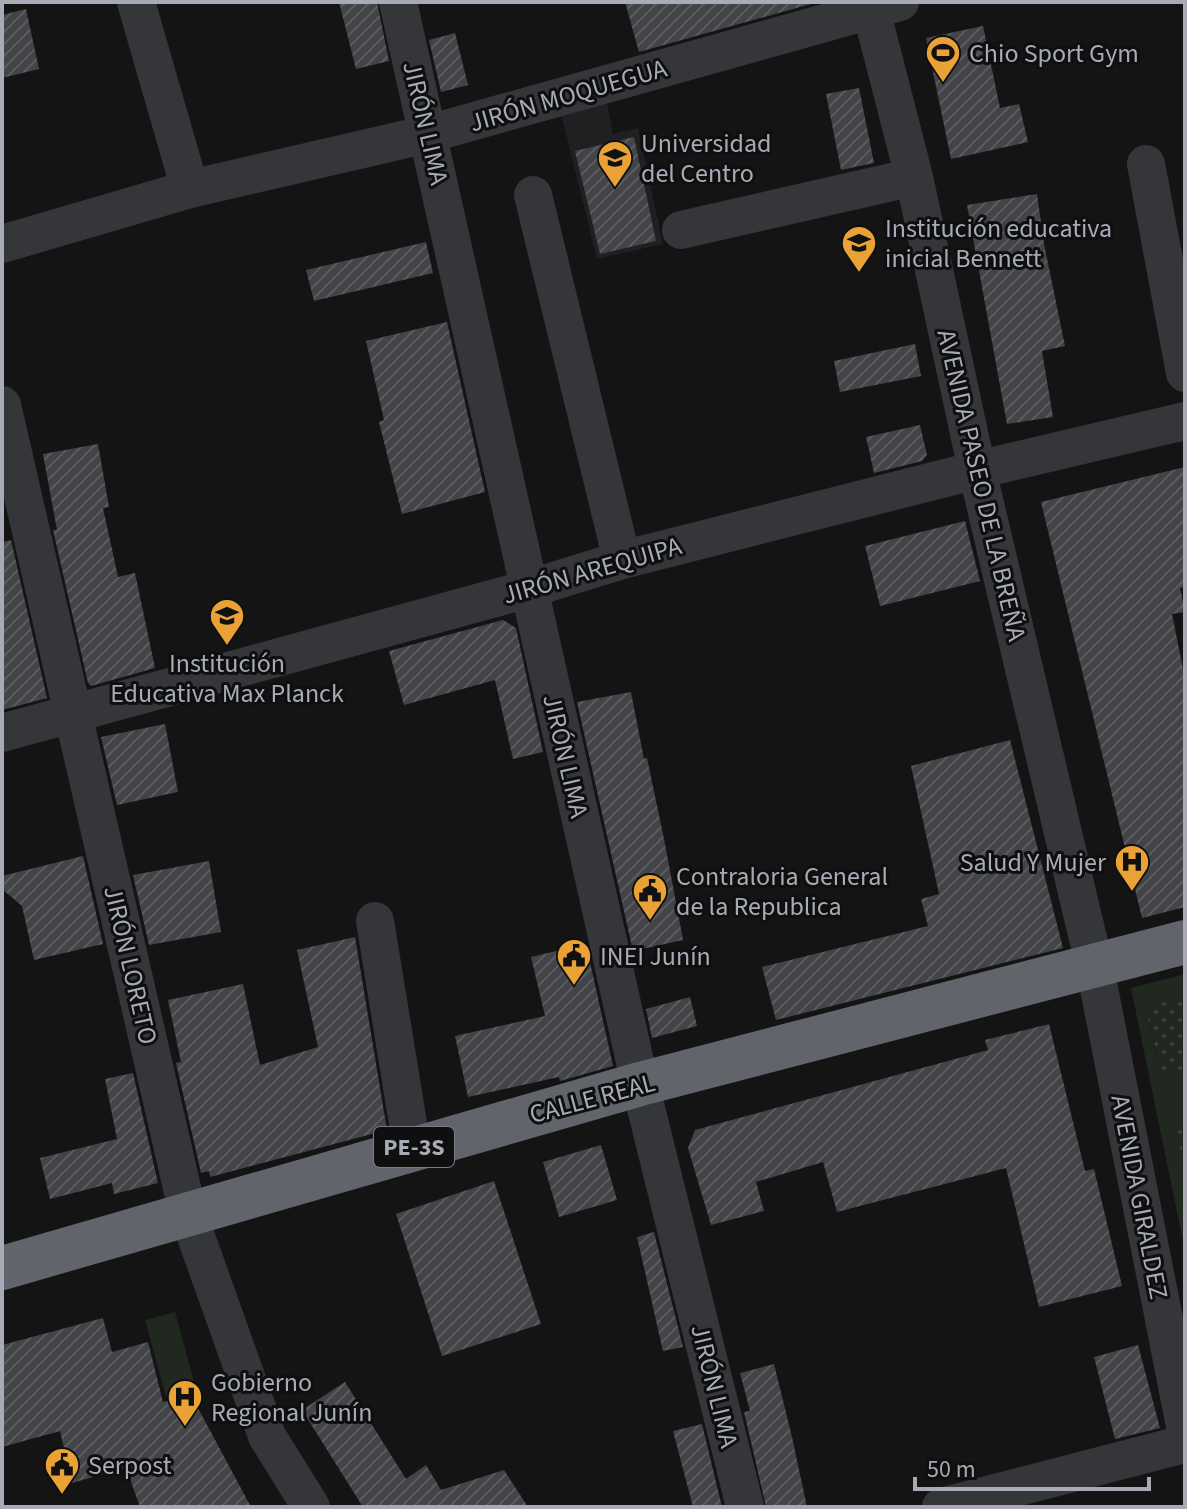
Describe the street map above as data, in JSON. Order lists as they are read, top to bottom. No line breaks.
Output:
{"streets":{"highway":["CALLE REAL","PE-3S"],"street":["JIRÓN MOQUEGUA","JIRÓN LIMA","AVENIDA PASEO DE LA BREÑA","JIRÓN AREQUIPA","JIRÓN LORETO","AVENIDA GIRALDEZ"]},"crossings":[["JIRÓN MOQUEGUA","JIRÓN LIMA"],["JIRÓN MOQUEGUA","AVENIDA PASEO DE LA BREÑA"],["JIRÓN LIMA","JIRÓN AREQUIPA"],["JIRÓN LIMA","CALLE REAL"],["AVENIDA PASEO DE LA BREÑA","JIRÓN AREQUIPA"],["AVENIDA PASEO DE LA BREÑA","CALLE REAL"],["AVENIDA PASEO DE LA BREÑA","AVENIDA GIRALDEZ"],["JIRÓN AREQUIPA","JIRÓN LORETO"],["JIRÓN LORETO","CALLE REAL"],["CALLE REAL","AVENIDA GIRALDEZ"]],"places":{"sports":["Chio Sport Gym"],"school or university":["Universidad del Centro","Institución educativa inicial Bennett","Institución Educativa Max Planck"],"hospital":["Salud Y Mujer","Gobierno Regional Junín"],"public building":["Contraloria General de la Republica","INEI Junín","Serpost"]},"scale_bar":"50 m"}
